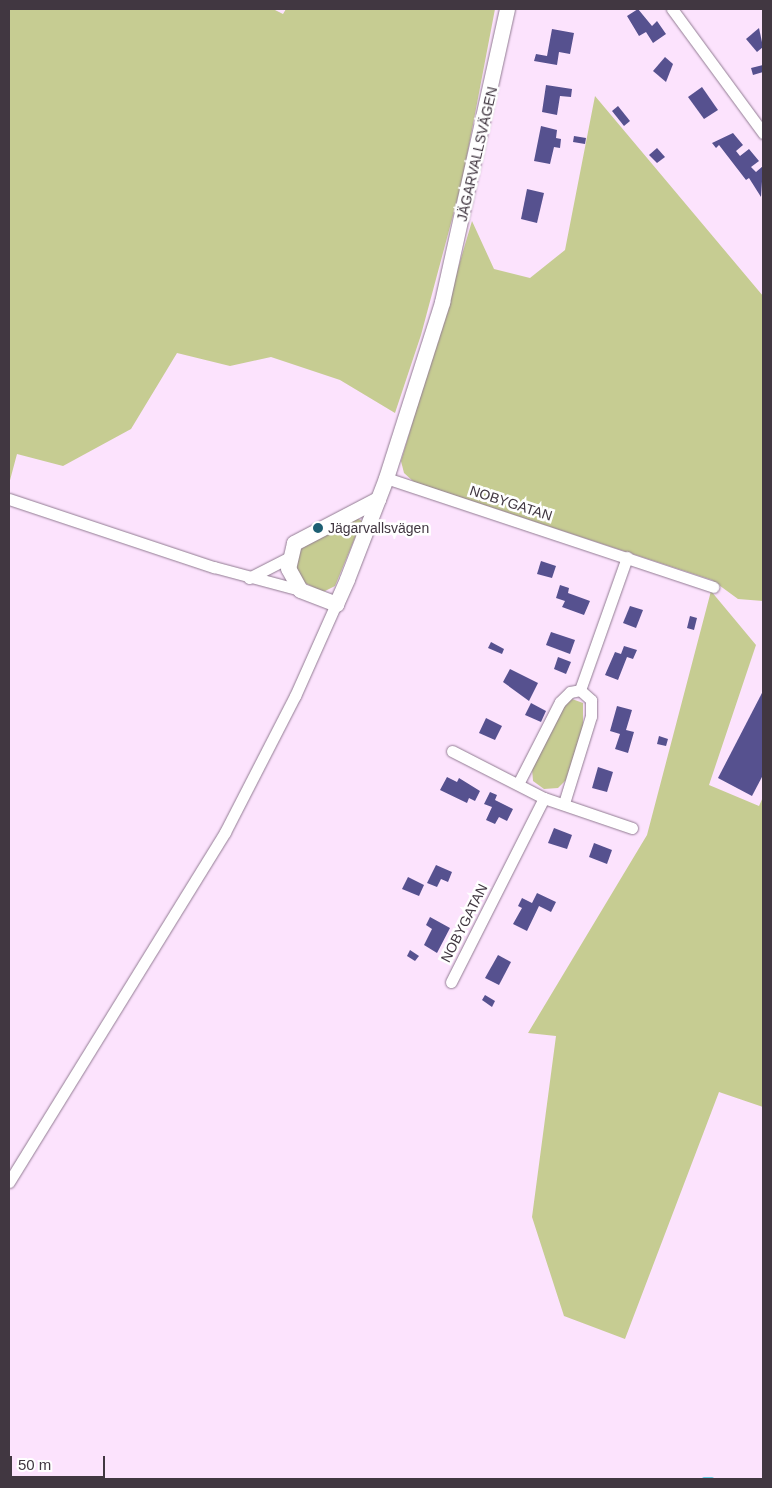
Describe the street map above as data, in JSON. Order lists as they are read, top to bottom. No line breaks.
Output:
{"streets":{"street":["JÄGARVALLSVÄGEN","NOBYGATAN"]},"crossings":[["JÄGARVALLSVÄGEN","NOBYGATAN"]],"places":["Jägarvallsvägen"],"scale_bar":"50 m"}
